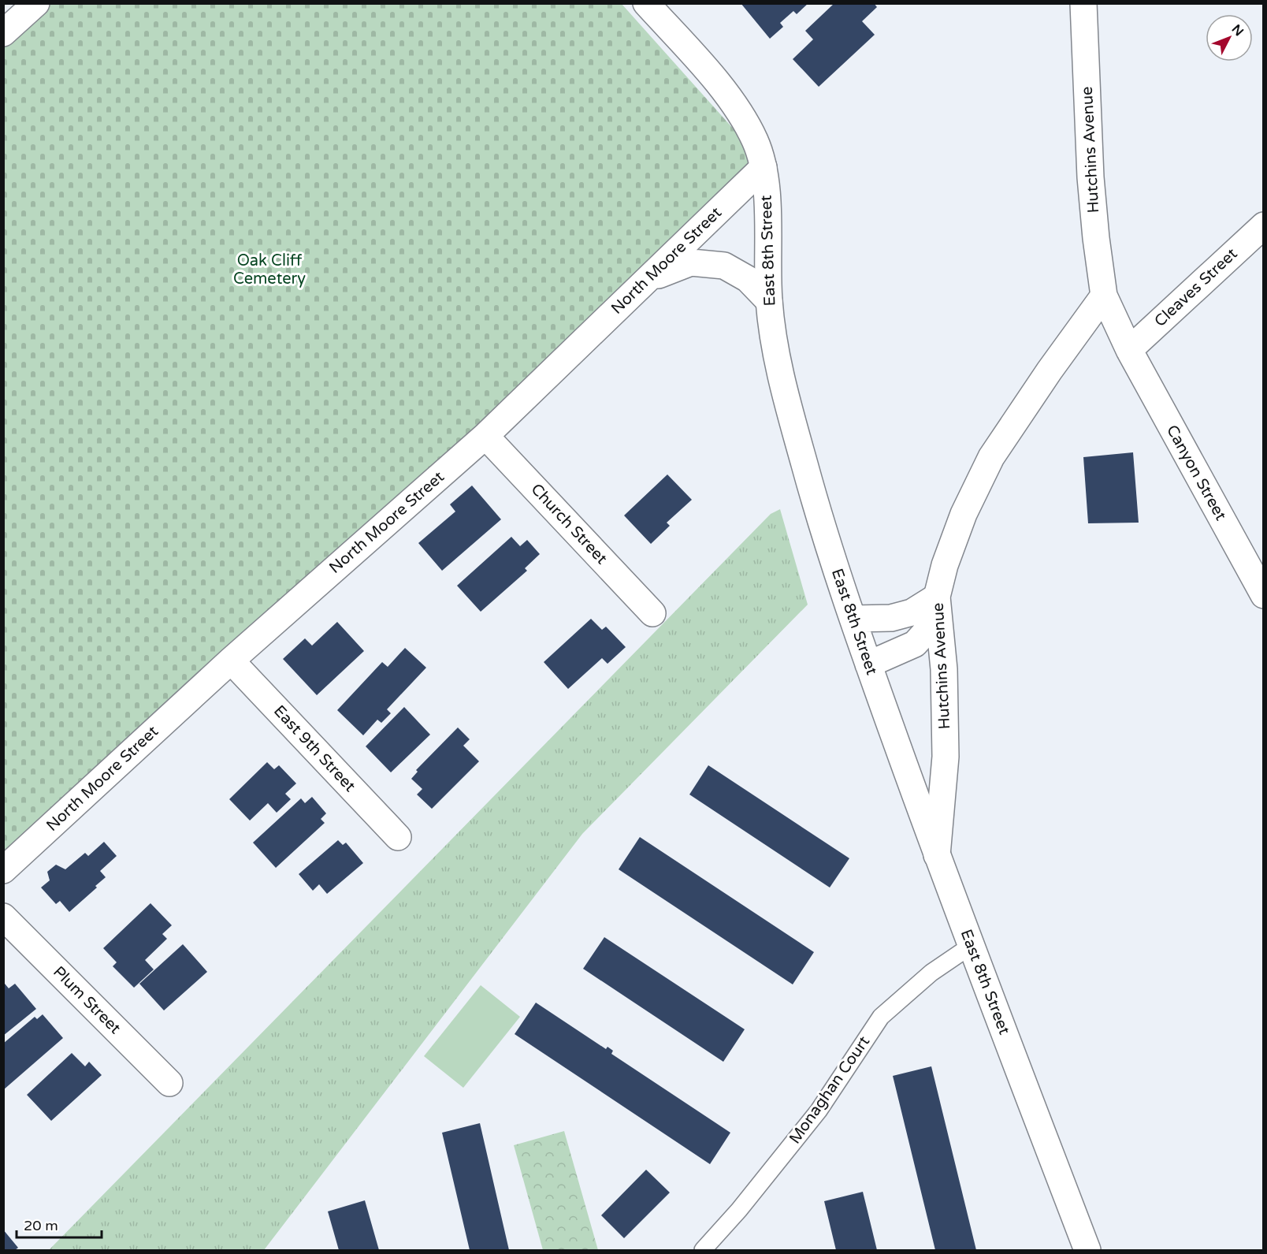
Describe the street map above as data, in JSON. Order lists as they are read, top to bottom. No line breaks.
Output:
{"streets":{"street":["Hutchins Avenue","East 8th Street","North Moore Street","Cleaves Street","Canyon Street","Church Street","East 9th Street","Plum Street"],"lane":["Monaghan Court"]},"crossings":[["Hutchins Avenue","East 8th Street"],["Hutchins Avenue","Cleaves Street"],["Hutchins Avenue","Canyon Street"],["East 8th Street","North Moore Street"],["East 8th Street","Monaghan Court"],["North Moore Street","Church Street"],["North Moore Street","East 9th Street"],["Cleaves Street","Canyon Street"]],"parks":["Oak Cliff Cemetery"],"scale_bar":"20 m","north":"top right"}
